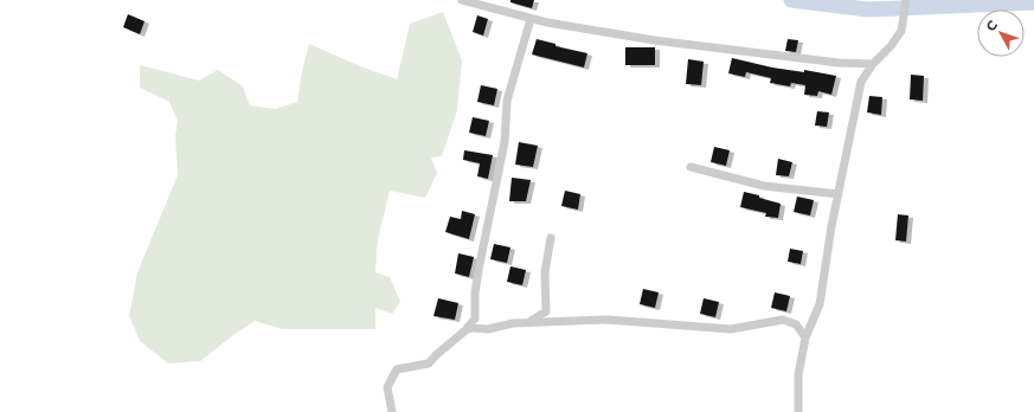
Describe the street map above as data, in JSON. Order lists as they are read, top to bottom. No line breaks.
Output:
{"north":"top left"}
